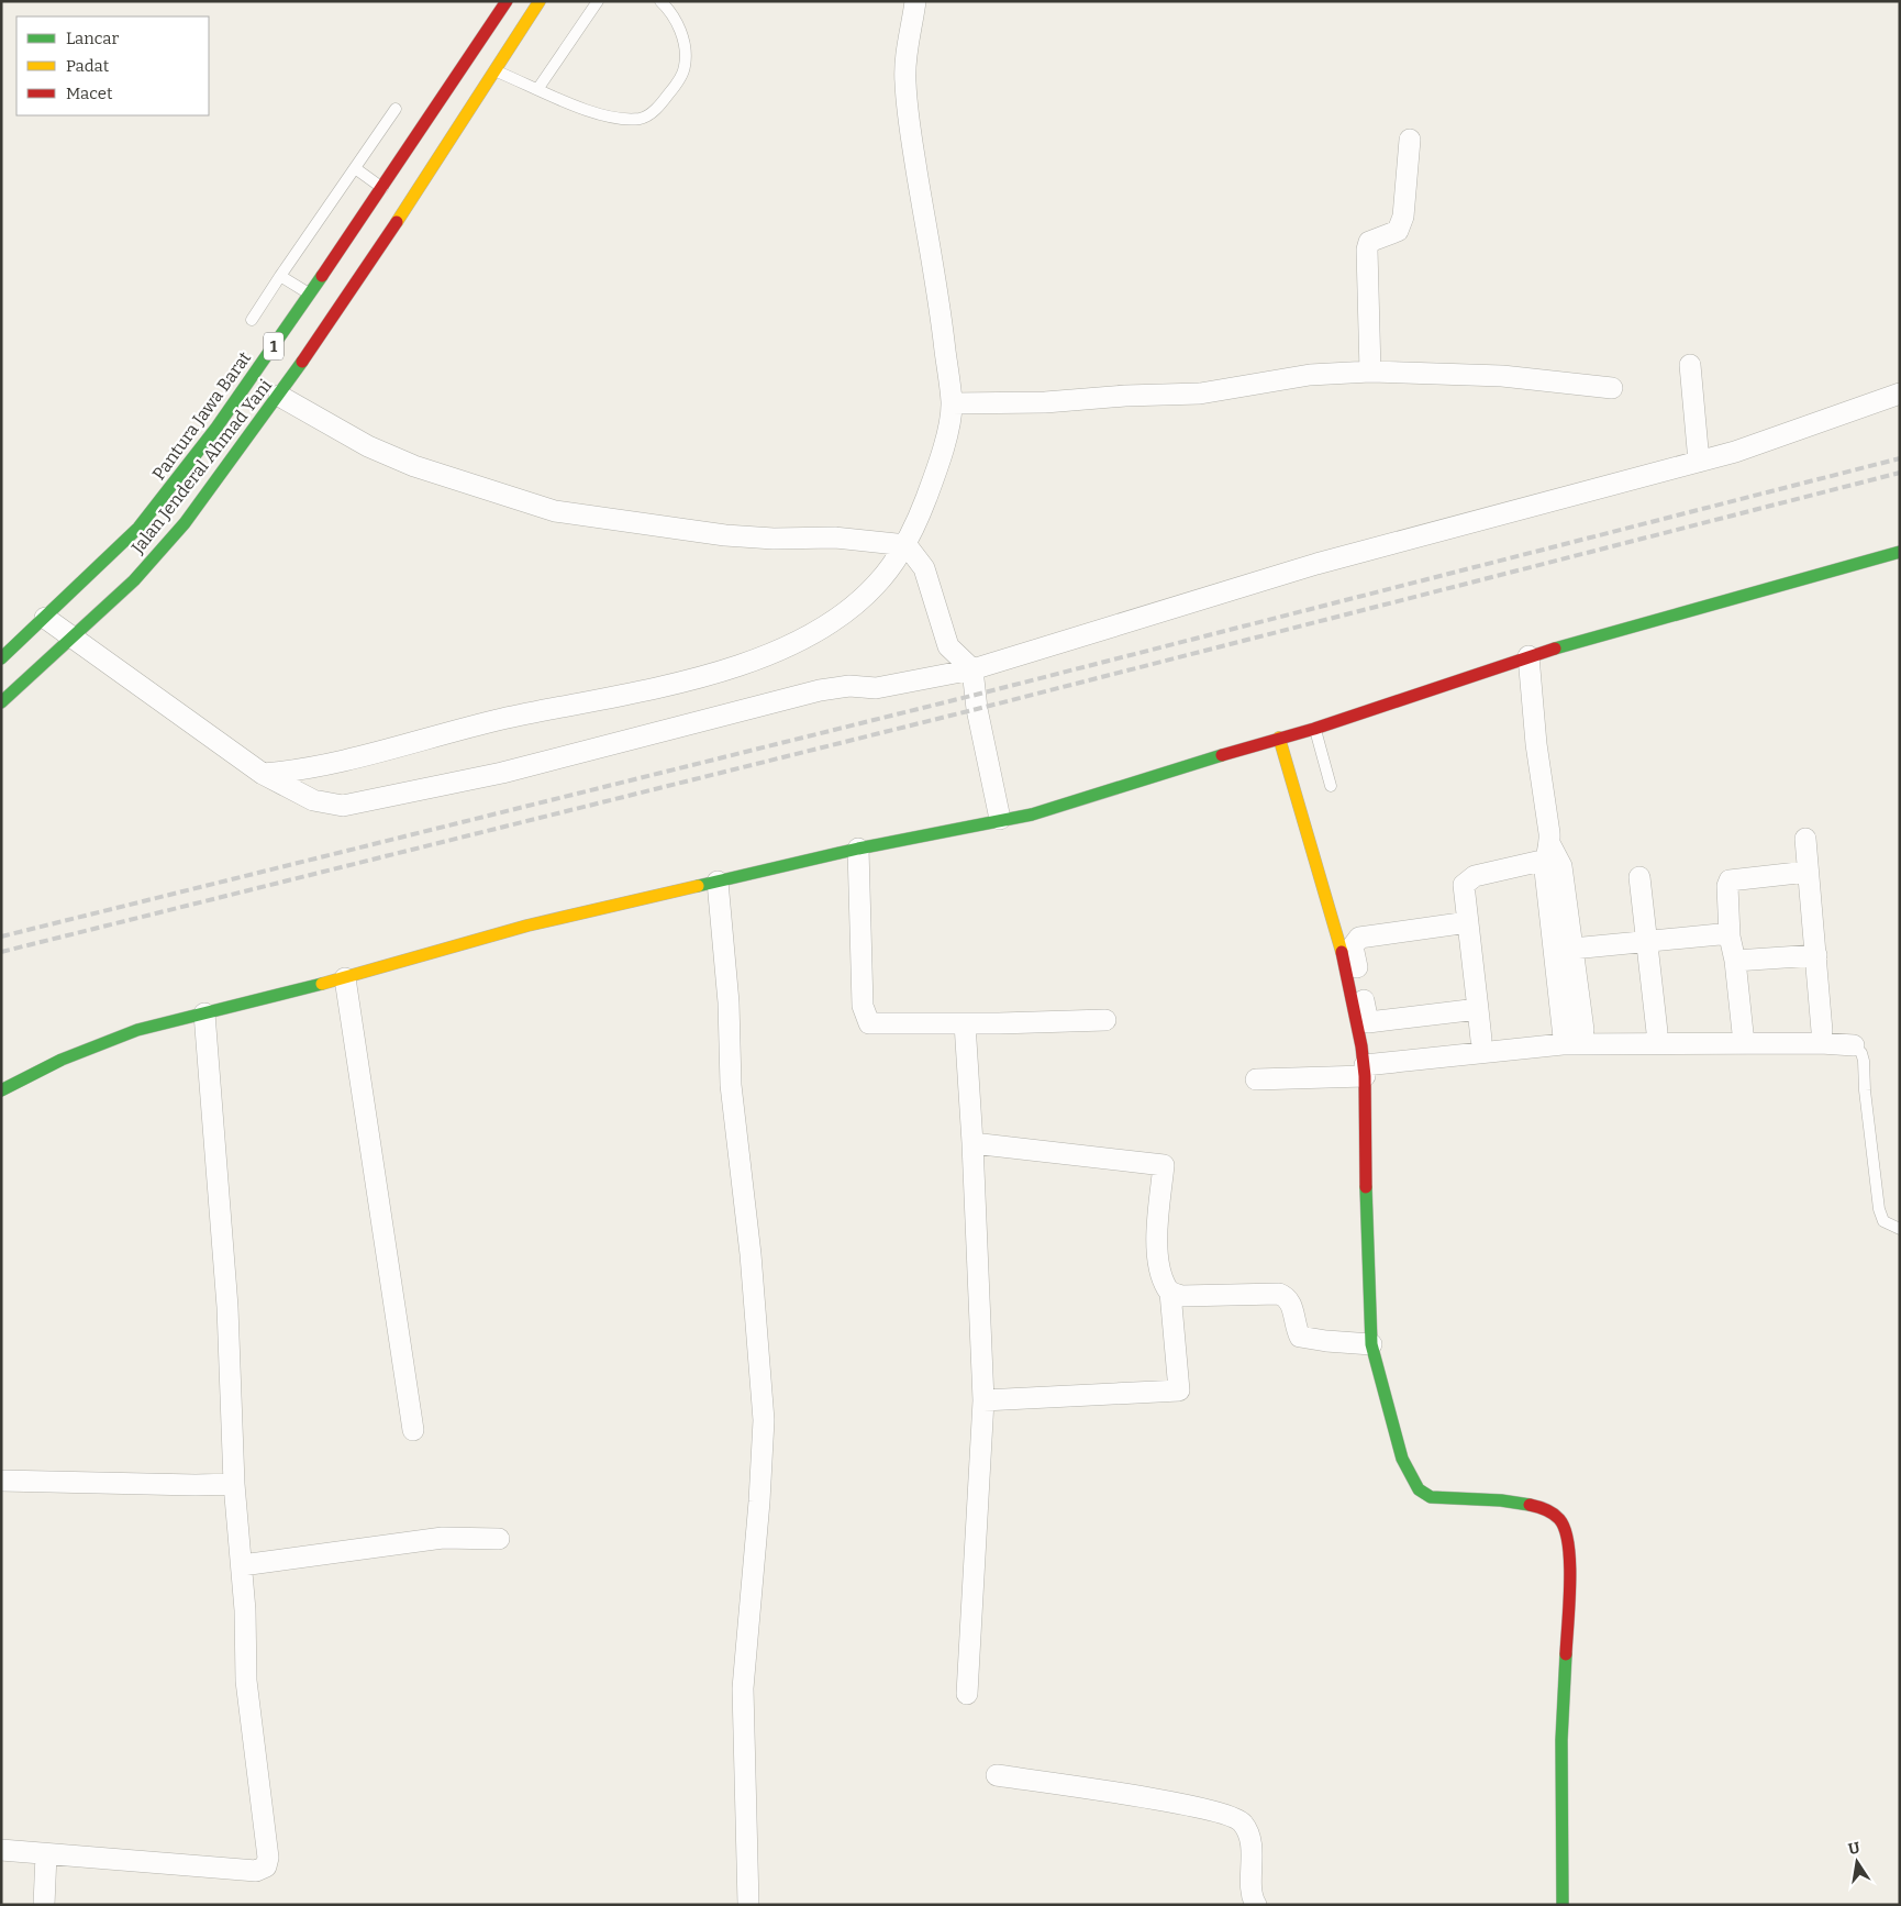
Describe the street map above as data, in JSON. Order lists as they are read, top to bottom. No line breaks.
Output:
{"streets":{"main road":["1","Pantura Jawa Barat","Jalan Jenderal Ahmad Yani"]},"legend":["Lancar","Padat","Macet"],"north":"top"}
